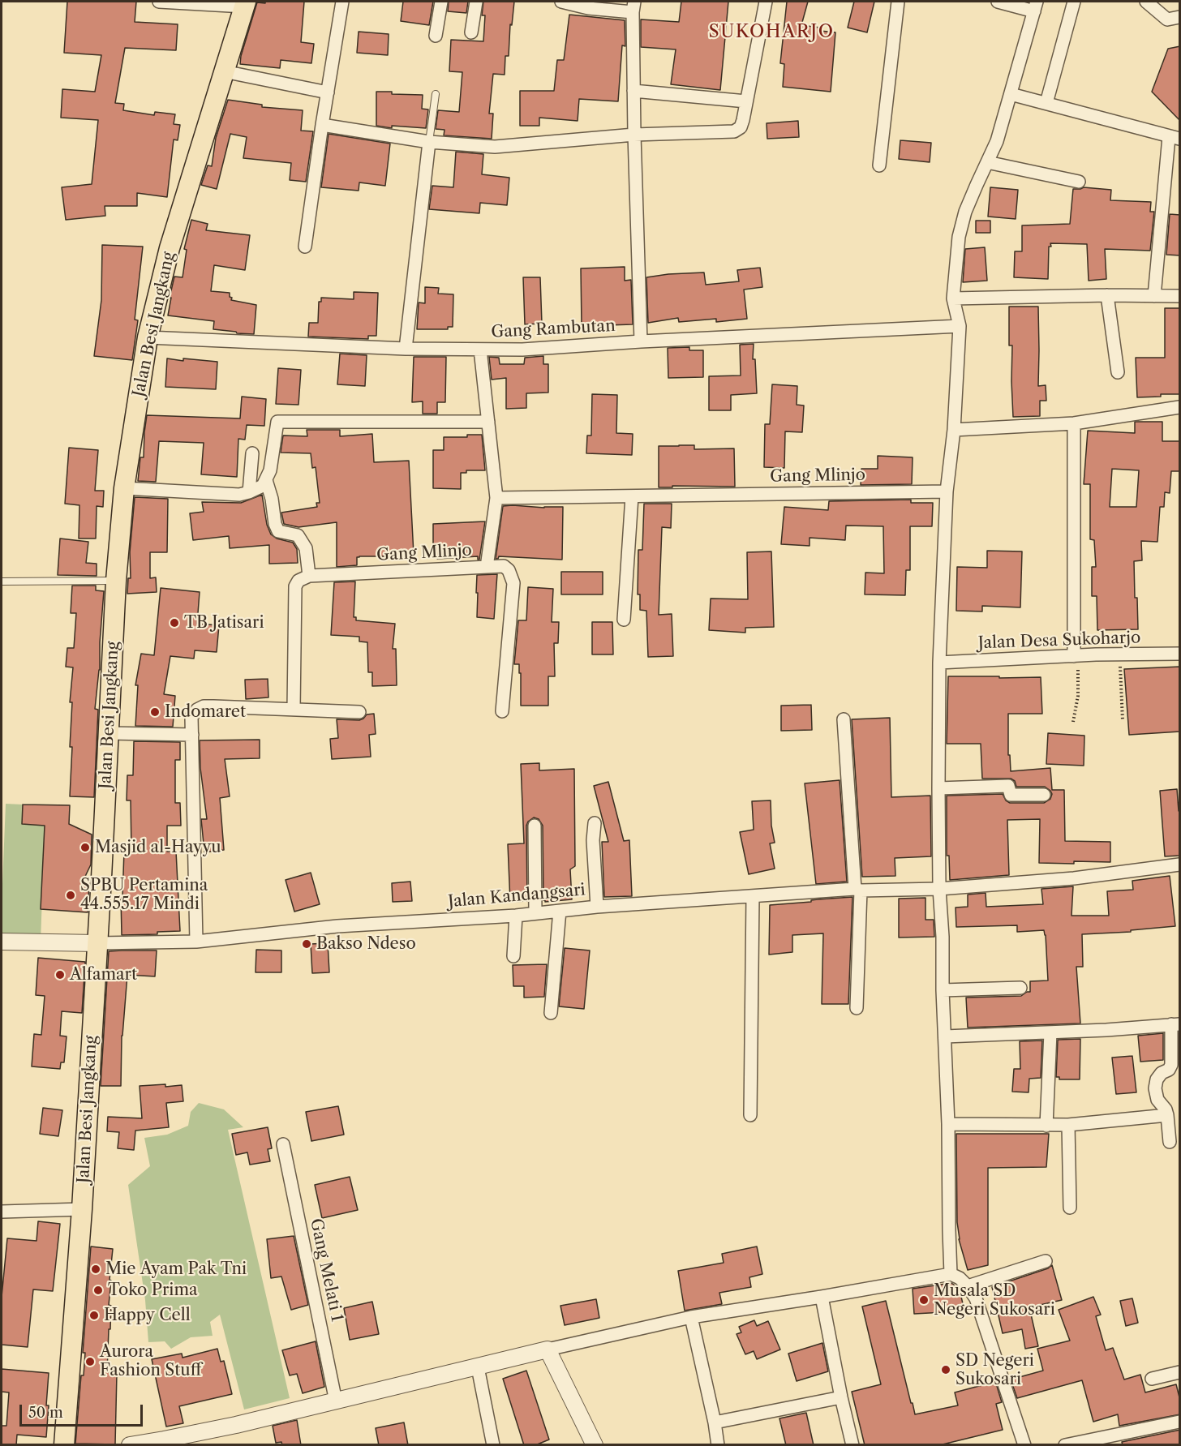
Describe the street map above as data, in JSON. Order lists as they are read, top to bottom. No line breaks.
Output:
{"streets":{"main road":["Jalan Besi Jangkang"],"street":["Gang Rambutan","Gang Mlinjo","Jalan Desa Sukoharjo","Jalan Kandangsari","Gang Melati 1"]},"crossings":[["Jalan Besi Jangkang","Gang Rambutan"],["Jalan Besi Jangkang","Jalan Kandangsari"]],"districts":["SUKOHARJO"],"places":["TB Jatisari","Indomaret","Masjid al-Hayyu","SPBU Pertamina 44.555.17 Mindi","Bakso Ndeso","Alfamart","Mie Ayam Pak Tni","Toko Prima","Musala SD Negeri Sukosari","Happy Cell","Aurora Fashion Stuff","SD Negeri Sukosari"],"scale_bar":"50 m"}
